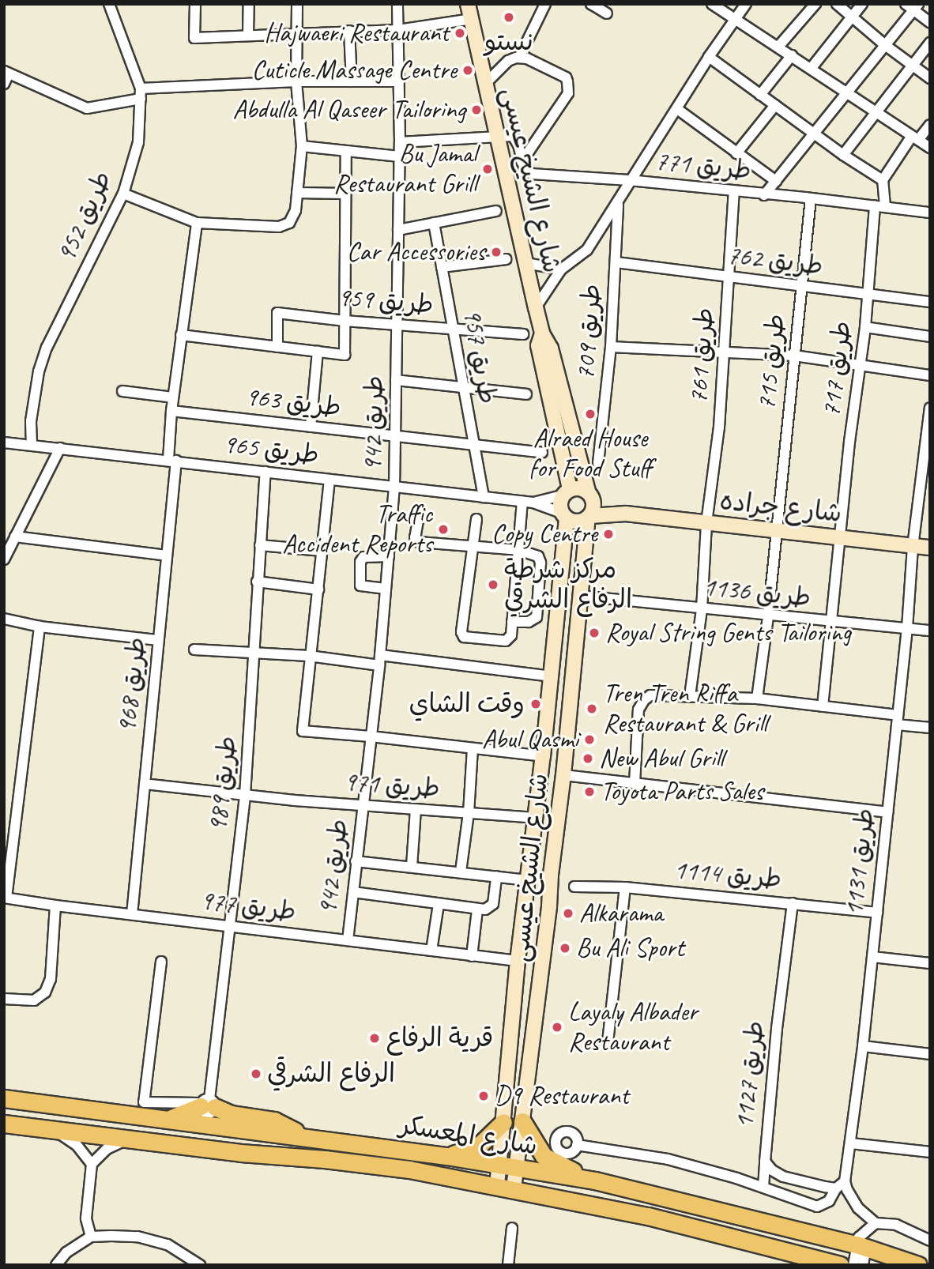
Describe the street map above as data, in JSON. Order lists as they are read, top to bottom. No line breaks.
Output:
{"streets":{"main road":["شارع المعسكر"],"street":["طريق 771","شارع الشيخ عيسى","طريق 952","طريق 762","طريق 959","طريق 709","طريق 761","طريق 957","طريق 715","طريق 717","طريق 963","طريق 942","طريق 965","شارع جراده","طريق 1136","طريق 968","طريق 989","طريق 971","طريق 1131","طريق 1114","طريق 977","طريق 1127"]},"crossings":[["طريق 771","طريق 709"],["طريق 771","طريق 761"],["طريق 771","طريق 715"],["طريق 771","طريق 717"],["شارع الشيخ عيسى","طريق 709"],["شارع الشيخ عيسى","طريق 965"],["شارع الشيخ عيسى","طريق 1136"],["شارع الشيخ عيسى","طريق 971"],["شارع الشيخ عيسى","طريق 977"],["شارع الشيخ عيسى","شارع المعسكر"],["طريق 952","طريق 965"],["طريق 762","طريق 709"],["طريق 762","طريق 761"],["طريق 762","طريق 715"],["طريق 762","طريق 717"],["طريق 959","طريق 957"],["طريق 959","طريق 942"],["طريق 761","شارع جراده"],["طريق 761","طريق 1136"],["طريق 957","طريق 963"],["طريق 957","طريق 965"],["طريق 715","شارع جراده"],["طريق 715","طريق 1136"],["طريق 717","شارع جراده"],["طريق 717","طريق 1136"],["طريق 963","طريق 942"],["طريق 963","طريق 968"],["طريق 942","طريق 965"],["طريق 942","طريق 971"],["طريق 942","طريق 977"],["طريق 965","طريق 968"],["طريق 965","طريق 989"],["شارع جراده","طريق 1131"],["طريق 1136","طريق 1131"],["طريق 968","طريق 971"],["طريق 968","طريق 977"],["طريق 989","طريق 971"],["طريق 989","طريق 977"],["طريق 1131","طريق 1114"],["طريق 1114","طريق 1127"]],"places":["نستو","Hajwaeri Restaurant","Cuticle Massage Centre","Abdulla Al Qaseer Tailoring","Bu Jamal Restaurant Grill","Car Accessories","Alraed House for Food Stuff","Traffic Accident Reports","Copy Centre","مركز شرطة الرفاع الشرقي","Royal String Gents Tailoring","وقت الشاي","Tren Tren Riffa Restaurant & Grill","Abul Qasmi","New Abul Grill","Toyota Parts Sales","Alkarama","Bu Ali Sport","Layaly Albader Restaurant","قرية الرفاع","الرفاع الشرقي","D9 Restaurant"]}
